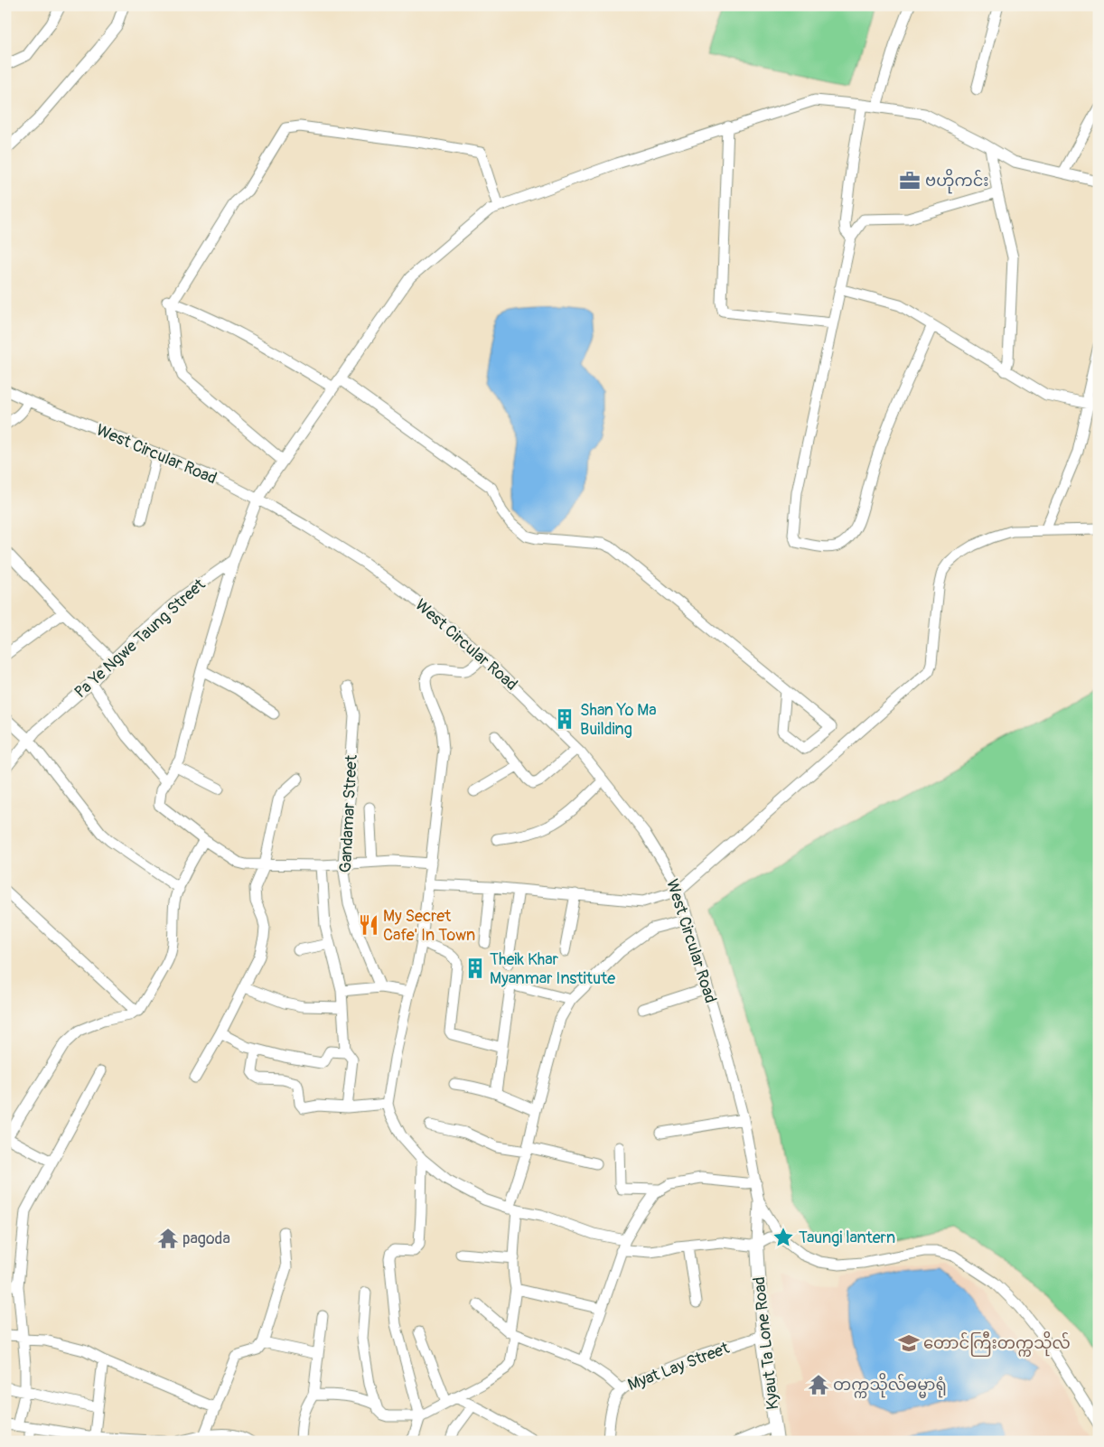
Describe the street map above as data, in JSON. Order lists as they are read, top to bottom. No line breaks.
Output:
{"streets":{"main road":["Kyaut Ta Lone Road"],"street":["West Circular Road","Pa Ye Ngwe Taung Street","Gandamar Street","Myat Lay Street"]},"crossings":[["Kyaut Ta Lone Road","Myat Lay Street"]],"places":{"office":["ဗဟိုကင်း"],"building":["Shan Yo Ma Building","Theik Khar Myanmar Institute"],"restaurant":["My Secret Cafe' In Town"],"place":["Taungi lantern"],"temple":["pagoda","တက္ကသိုလ်ဓမ္မာရုံ"],"school or university":["တောင်ကြီးတက္ကသိုလ်"]}}
